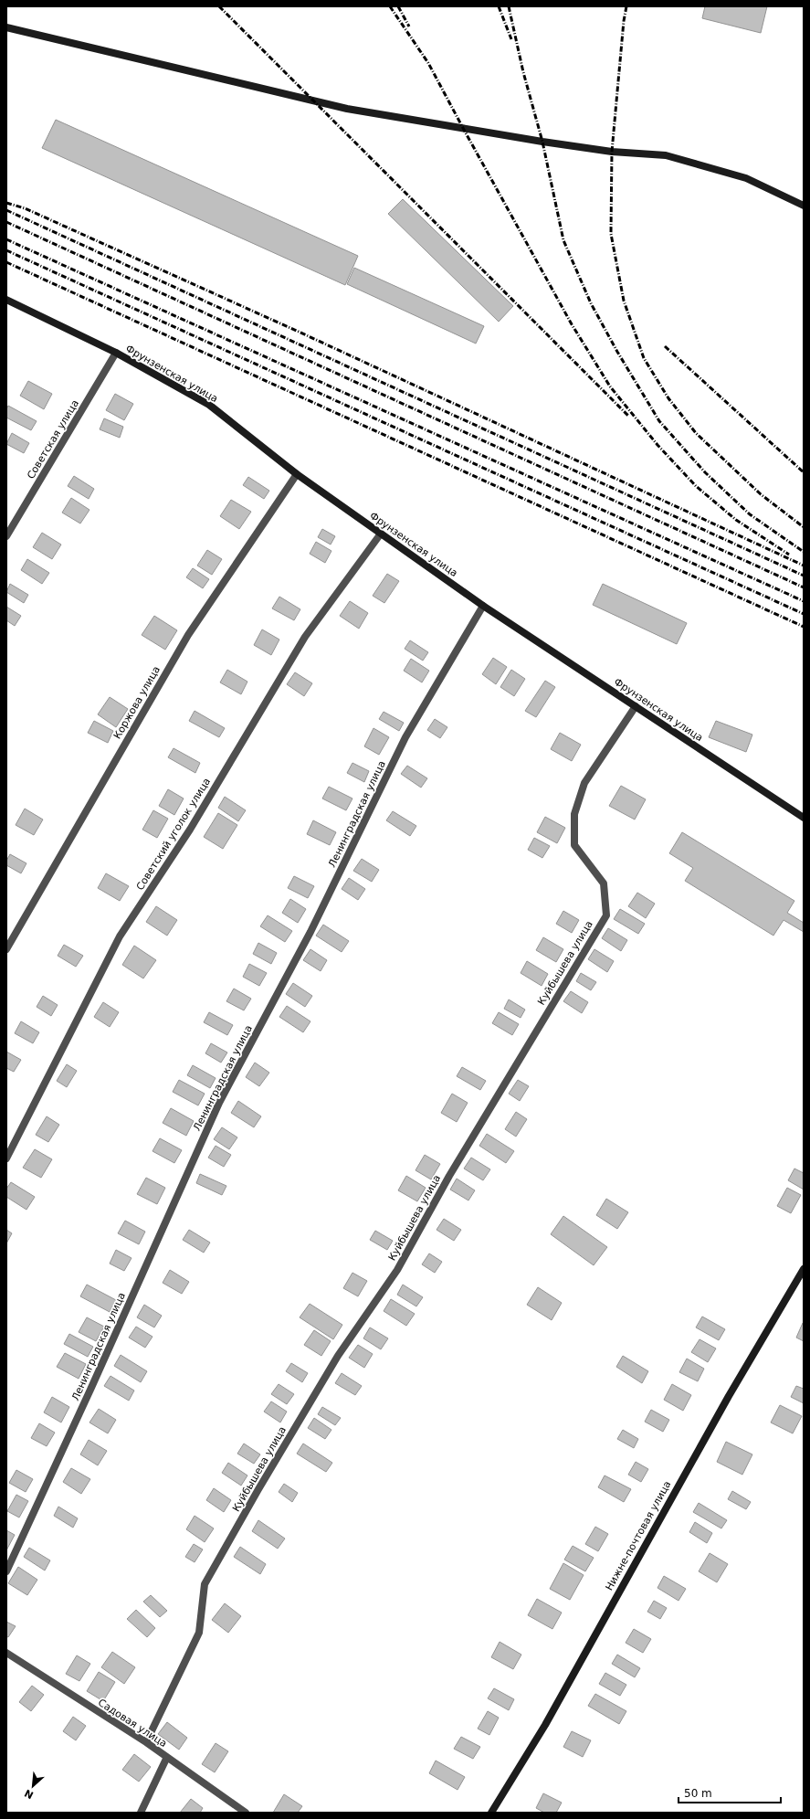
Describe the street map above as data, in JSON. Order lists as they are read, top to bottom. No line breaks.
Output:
{"streets":{"street":["Фрунзенская улица","Советская улица","Коржова улица","Ленинградская улица","Советский уголок улица","Куйбышева улица","Нижне-почтовая улица","Садовая улица"]},"crossings":[["Фрунзенская улица","Советская улица"],["Фрунзенская улица","Коржова улица"],["Фрунзенская улица","Ленинградская улица"],["Фрунзенская улица","Советский уголок улица"],["Фрунзенская улица","Куйбышева улица"],["Куйбышева улица","Садовая улица"]],"scale_bar":"50 m","north":"bottom left"}
